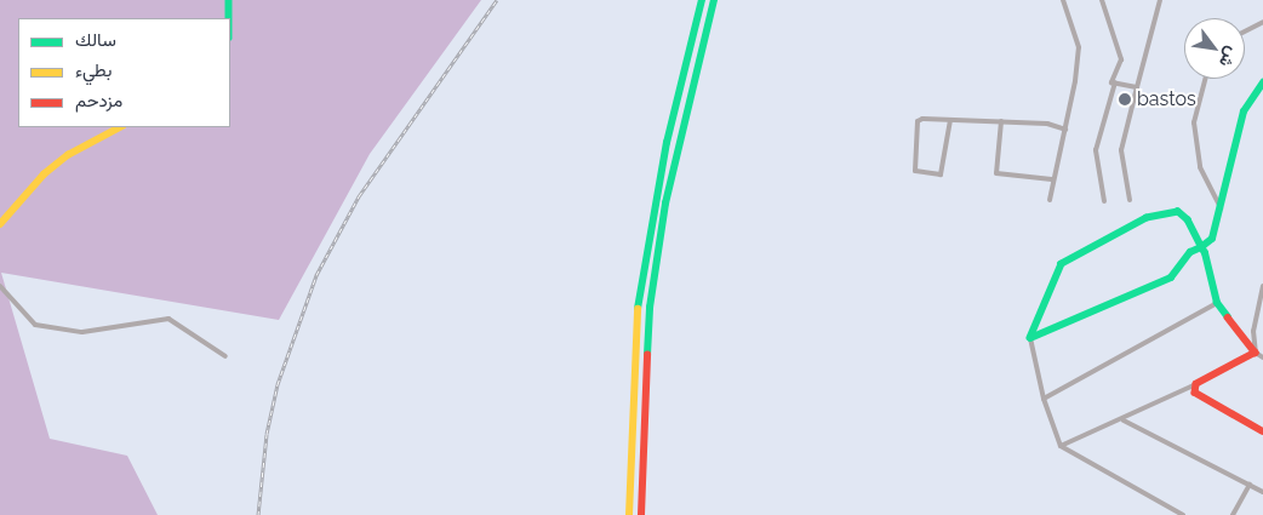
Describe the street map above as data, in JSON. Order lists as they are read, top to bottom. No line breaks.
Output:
{"places":["bastos"],"legend":["سالك","بطيء","مزدحم"],"north":"bottom right"}
